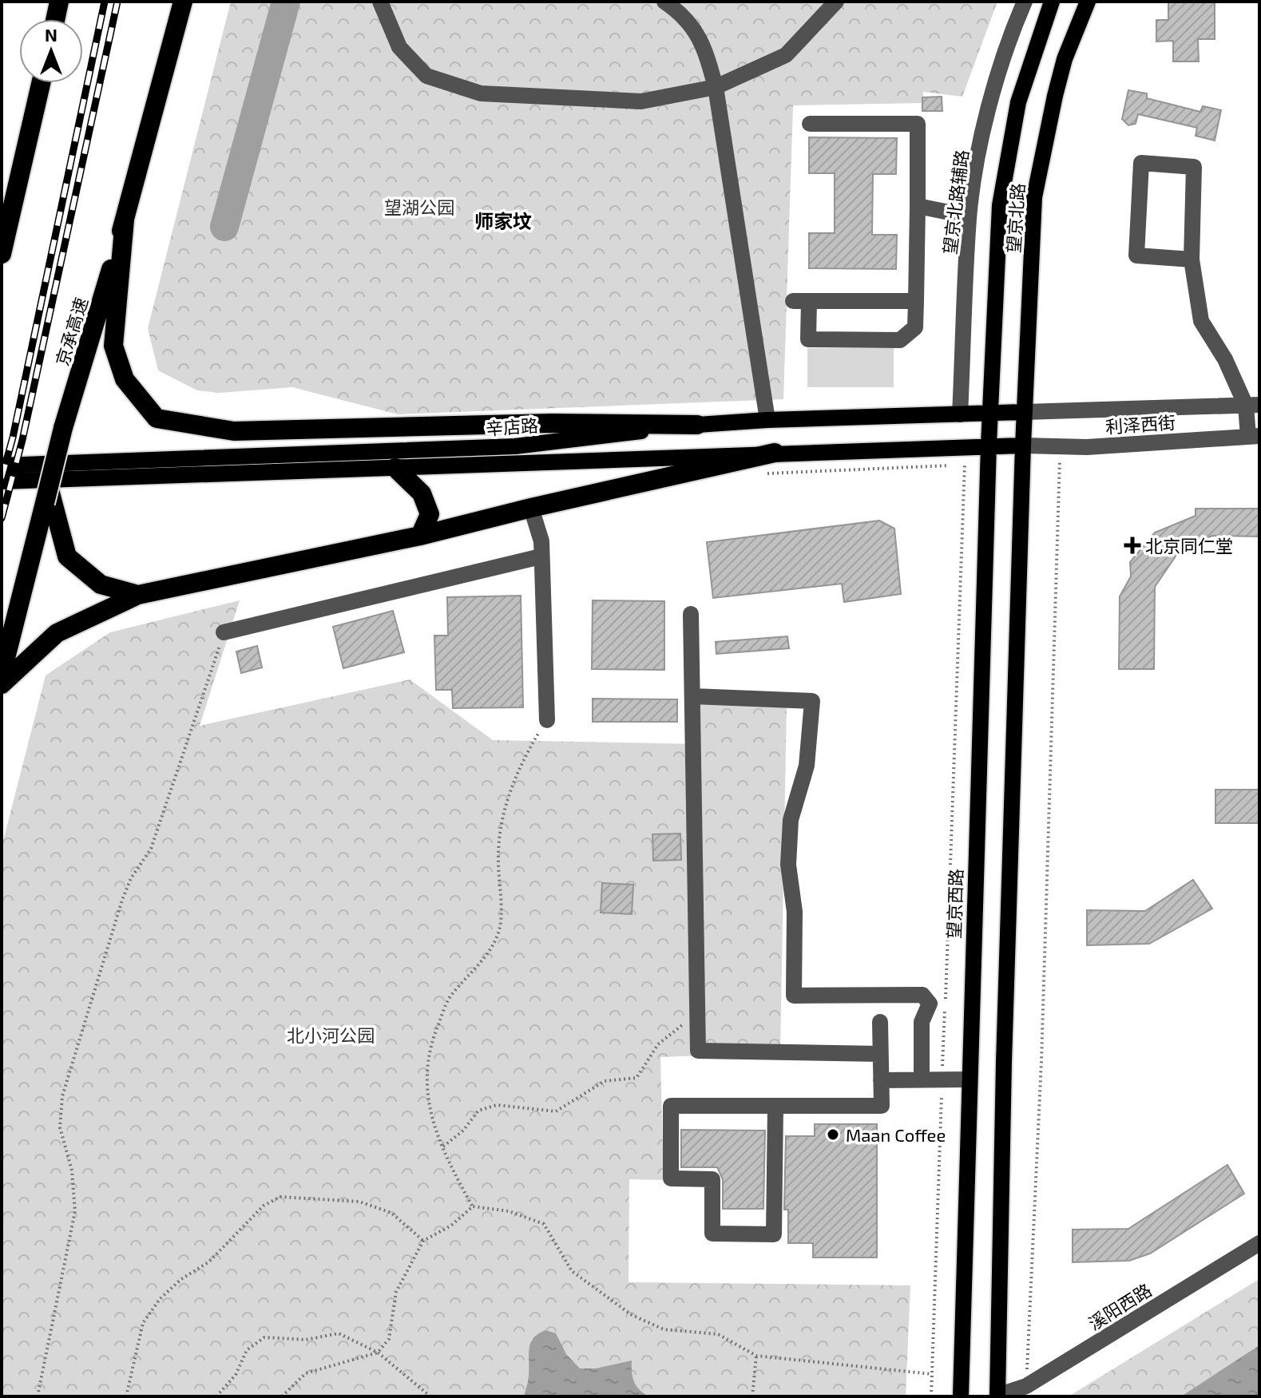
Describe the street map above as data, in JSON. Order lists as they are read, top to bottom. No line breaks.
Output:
{"streets":{"highway":["京承高速"],"main road":["望京北路","辛店路","望京西路"],"street":["望京北路辅路","利泽西街","溪阳西路"]},"crossings":[["望京北路辅路","辛店路"],["望京北路","利泽西街"],["望京北路","辛店路"],["望京北路","望京西路"],["利泽西街","辛店路"],["辛店路","望京西路"]],"districts":["师家坟"],"parks":["望湖公园","北小河公园"],"places":{"health":["北京同仁堂"],"other":["Maan Coffee"]},"north":"top"}
